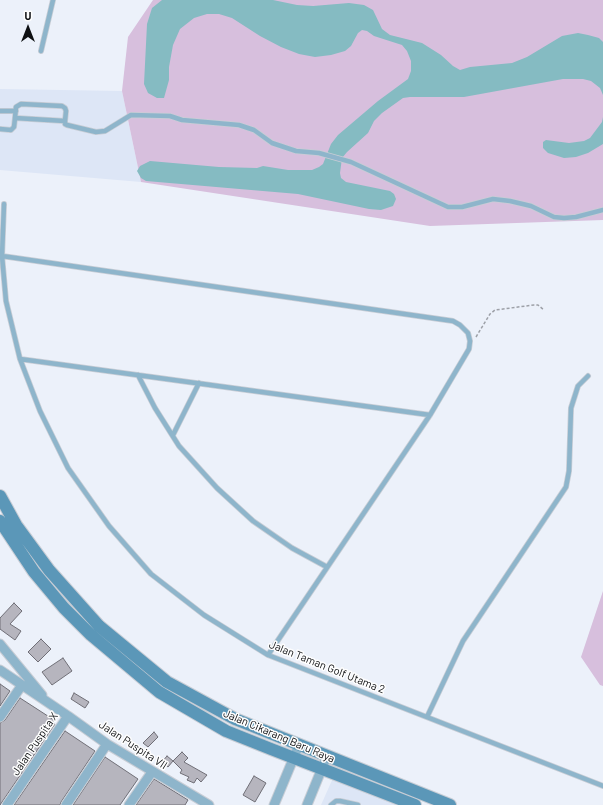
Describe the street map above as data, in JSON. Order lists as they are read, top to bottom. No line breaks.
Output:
{"streets":{"main road":["Jalan Cikarang Baru Raya"],"street":["Jalan Puspita X","Jalan Puspita VII"],"lane":["Jalan Taman Golf Utama 2"]},"crossings":[["Jalan Puspita X","Jalan Puspita VII"]],"north":"top"}
